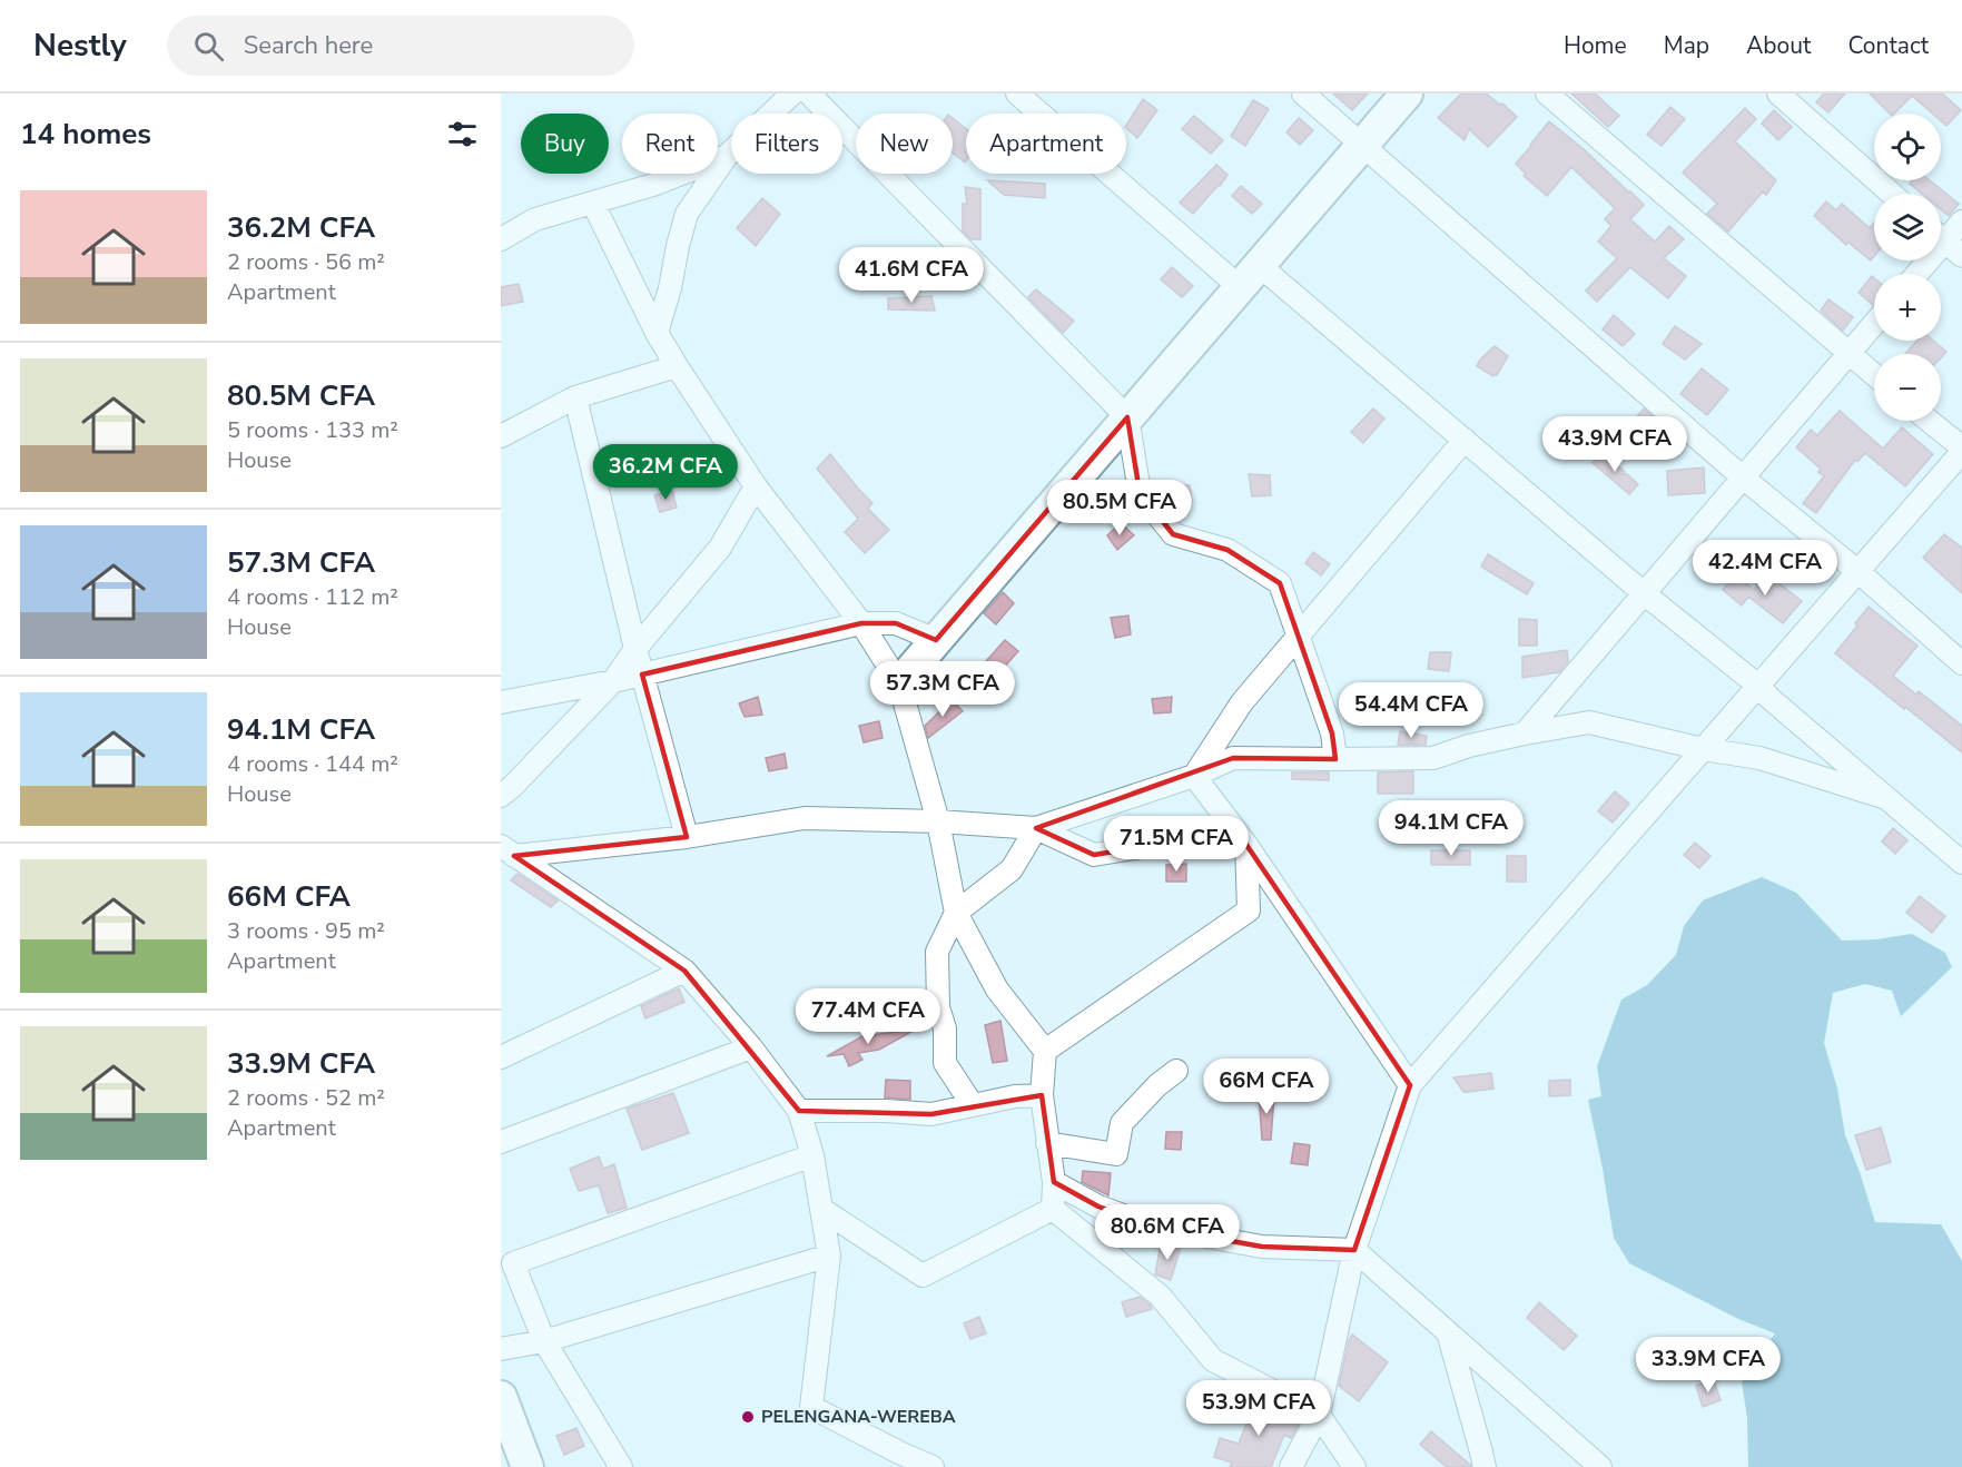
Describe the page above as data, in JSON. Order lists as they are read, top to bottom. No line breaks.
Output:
{"places":["PELENGANA-WEREBA"],"page":{"header":"Nestly","search":"Search here","nav":["Home","Map","About","Contact"],"heading":"14 homes","map_buttons":["+","−"],"chip":["Buy","Rent","Filters","New","Apartment"],"list":[{"name":"36.2M CFA","note":"2 rooms · 56 m² · Apartment"},{"name":"80.5M CFA","note":"5 rooms · 133 m² · House"},{"name":"57.3M CFA","note":"4 rooms · 112 m² · House"},{"name":"94.1M CFA","note":"4 rooms · 144 m² · House"},{"name":"66M CFA","note":"3 rooms · 95 m² · Apartment"},{"name":"33.9M CFA","note":"2 rooms · 52 m² · Apartment"}],"price":["41.6M CFA","43.9M CFA","36.2M CFA","80.5M CFA","42.4M CFA","57.3M CFA","54.4M CFA","94.1M CFA","71.5M CFA","77.4M CFA","66M CFA","80.6M CFA","33.9M CFA","53.9M CFA"]}}
